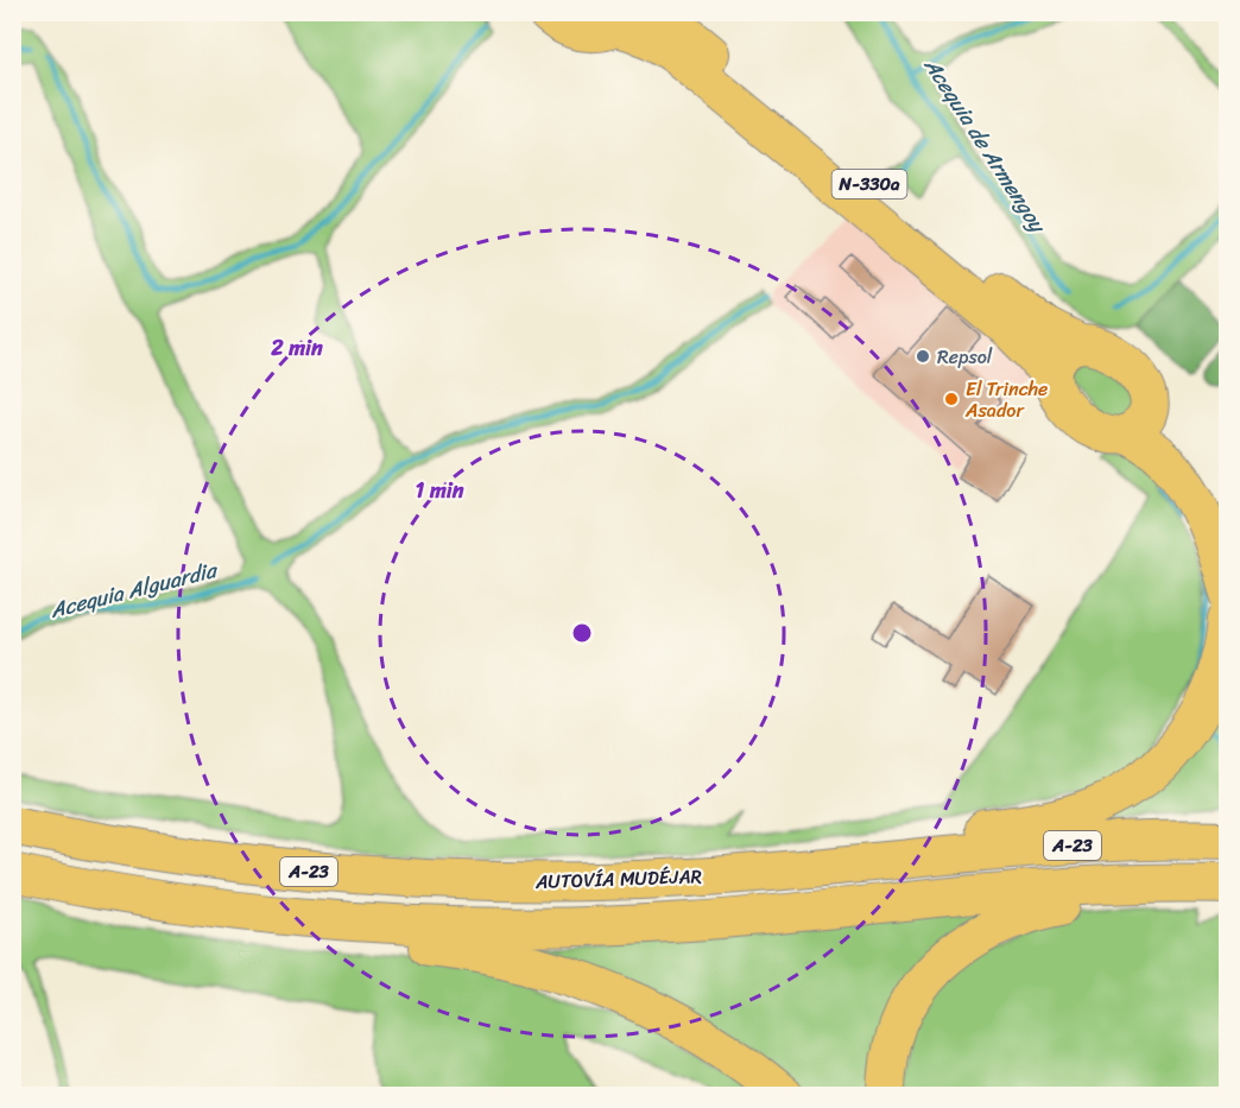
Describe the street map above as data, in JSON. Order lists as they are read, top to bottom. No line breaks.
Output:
{"streets":{"highway":["N-330a","A-23","AUTOVÍA MUDÉJAR"]},"water":["Acequia de Armengoy","Acequia Alguardia"],"places":["Repsol","El Trinche Asador"],"rings":["2 min","1 min"]}
